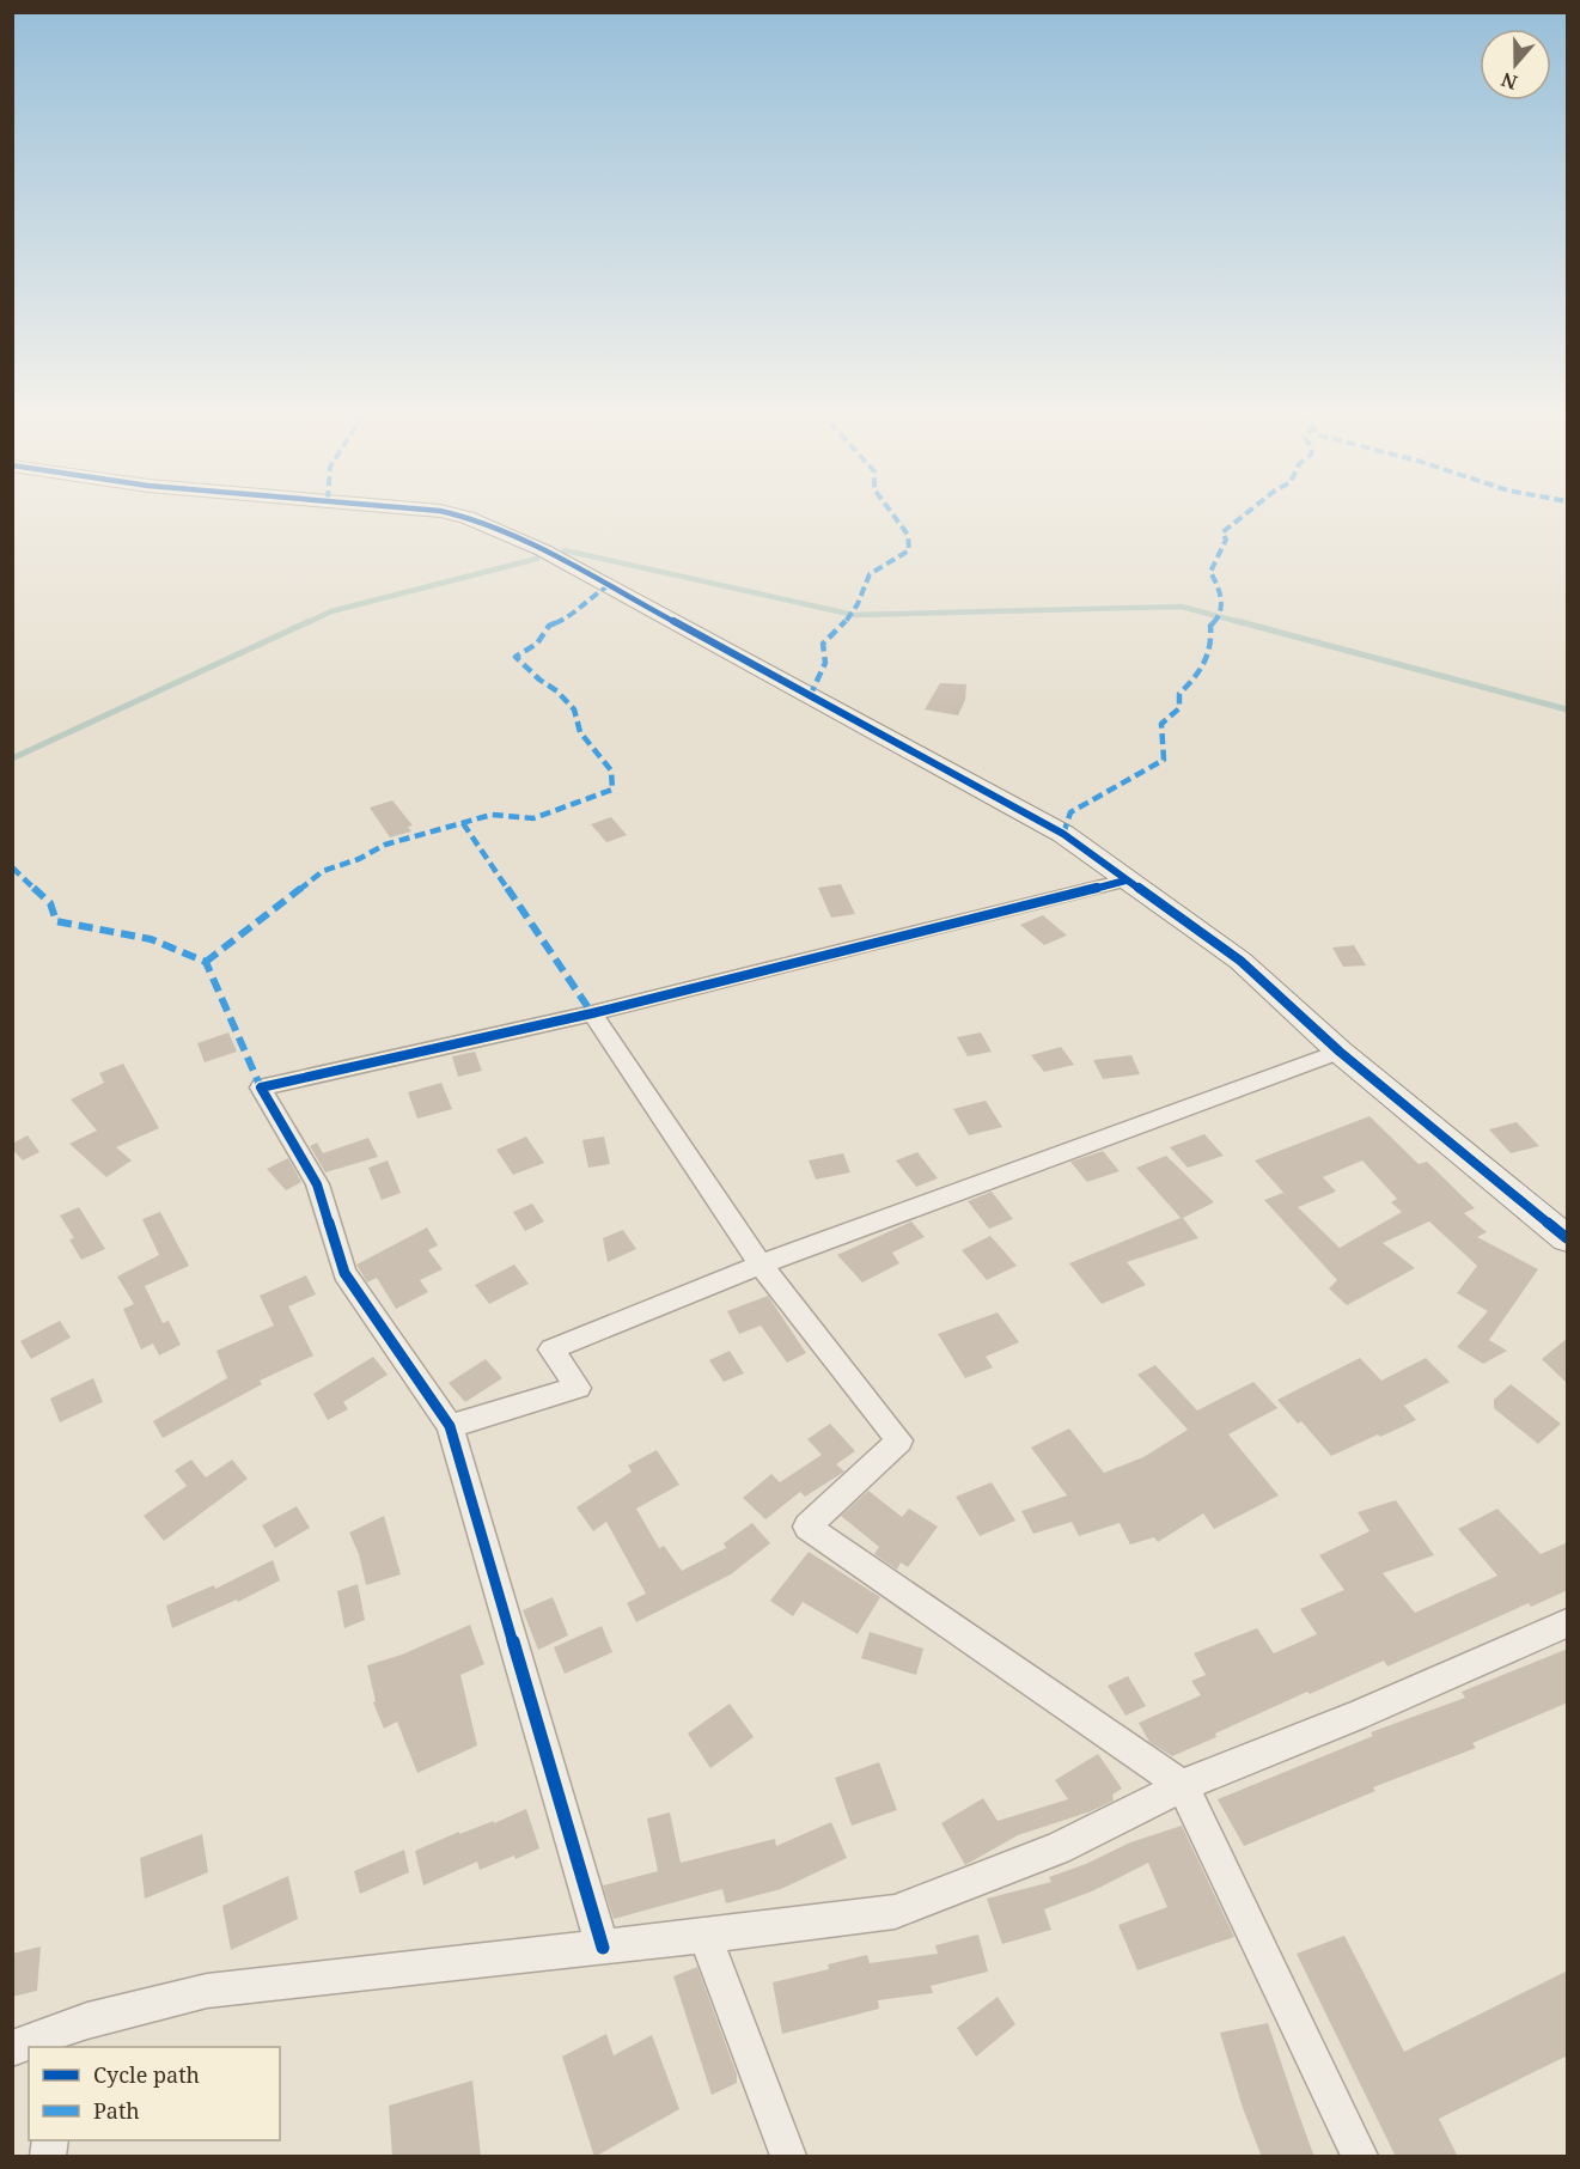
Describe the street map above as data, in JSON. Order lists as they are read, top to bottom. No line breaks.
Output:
{"legend":["Cycle path","Path"],"north":"bottom"}
